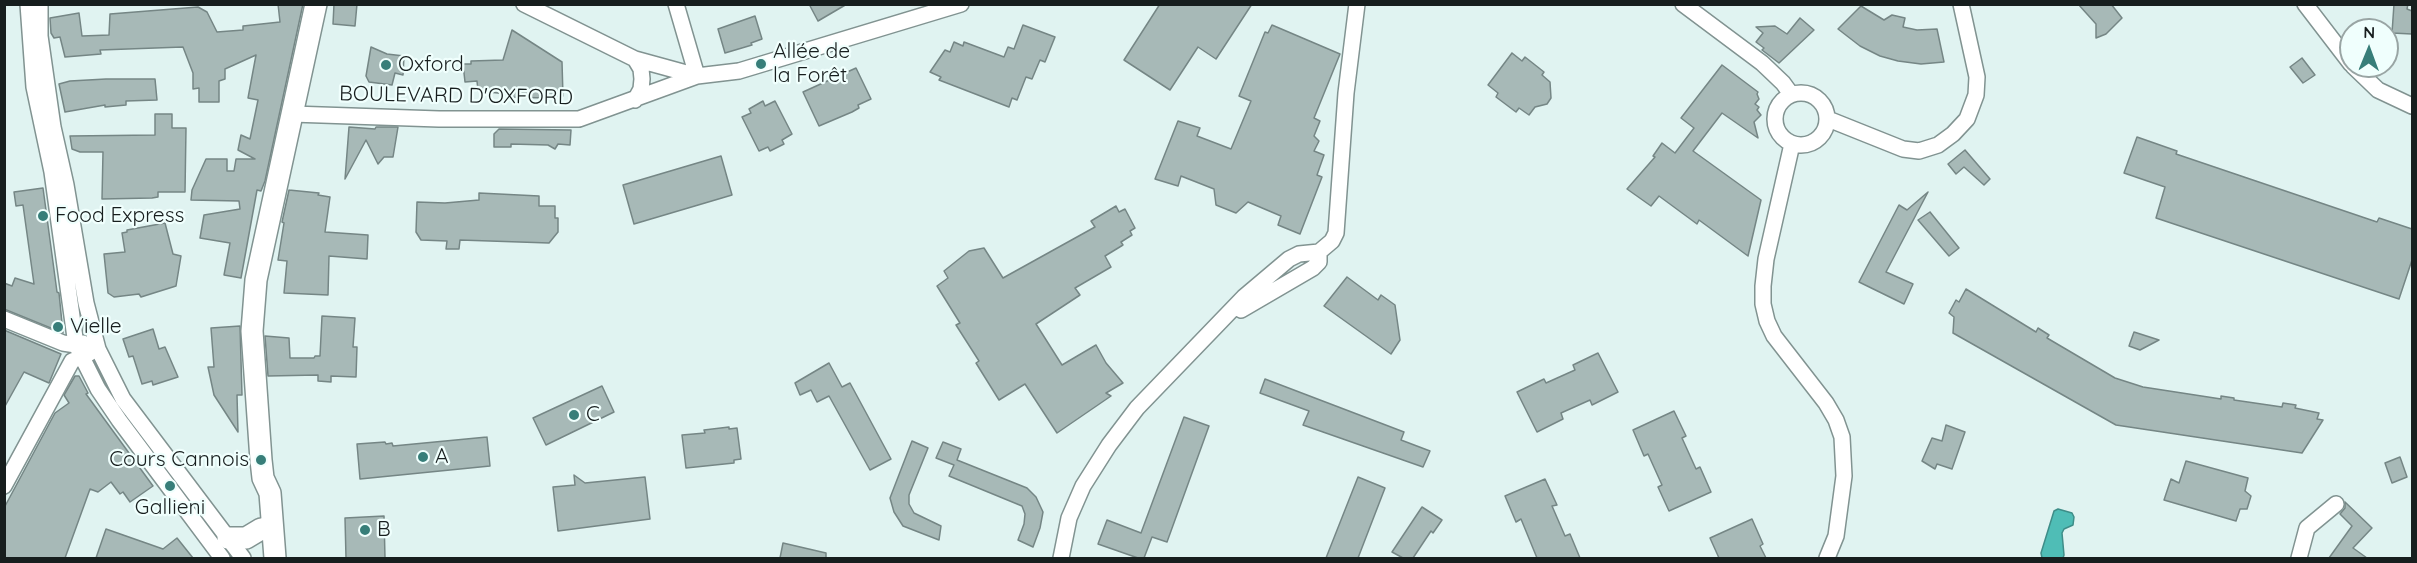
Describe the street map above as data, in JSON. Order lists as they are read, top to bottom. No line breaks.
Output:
{"streets":{"street":["BOULEVARD D'OXFORD"]},"places":["Allée de la Forêt","Oxford","Food Express","Vielle","C","A","Cours Cannois","Gallieni","B"],"north":"top"}
